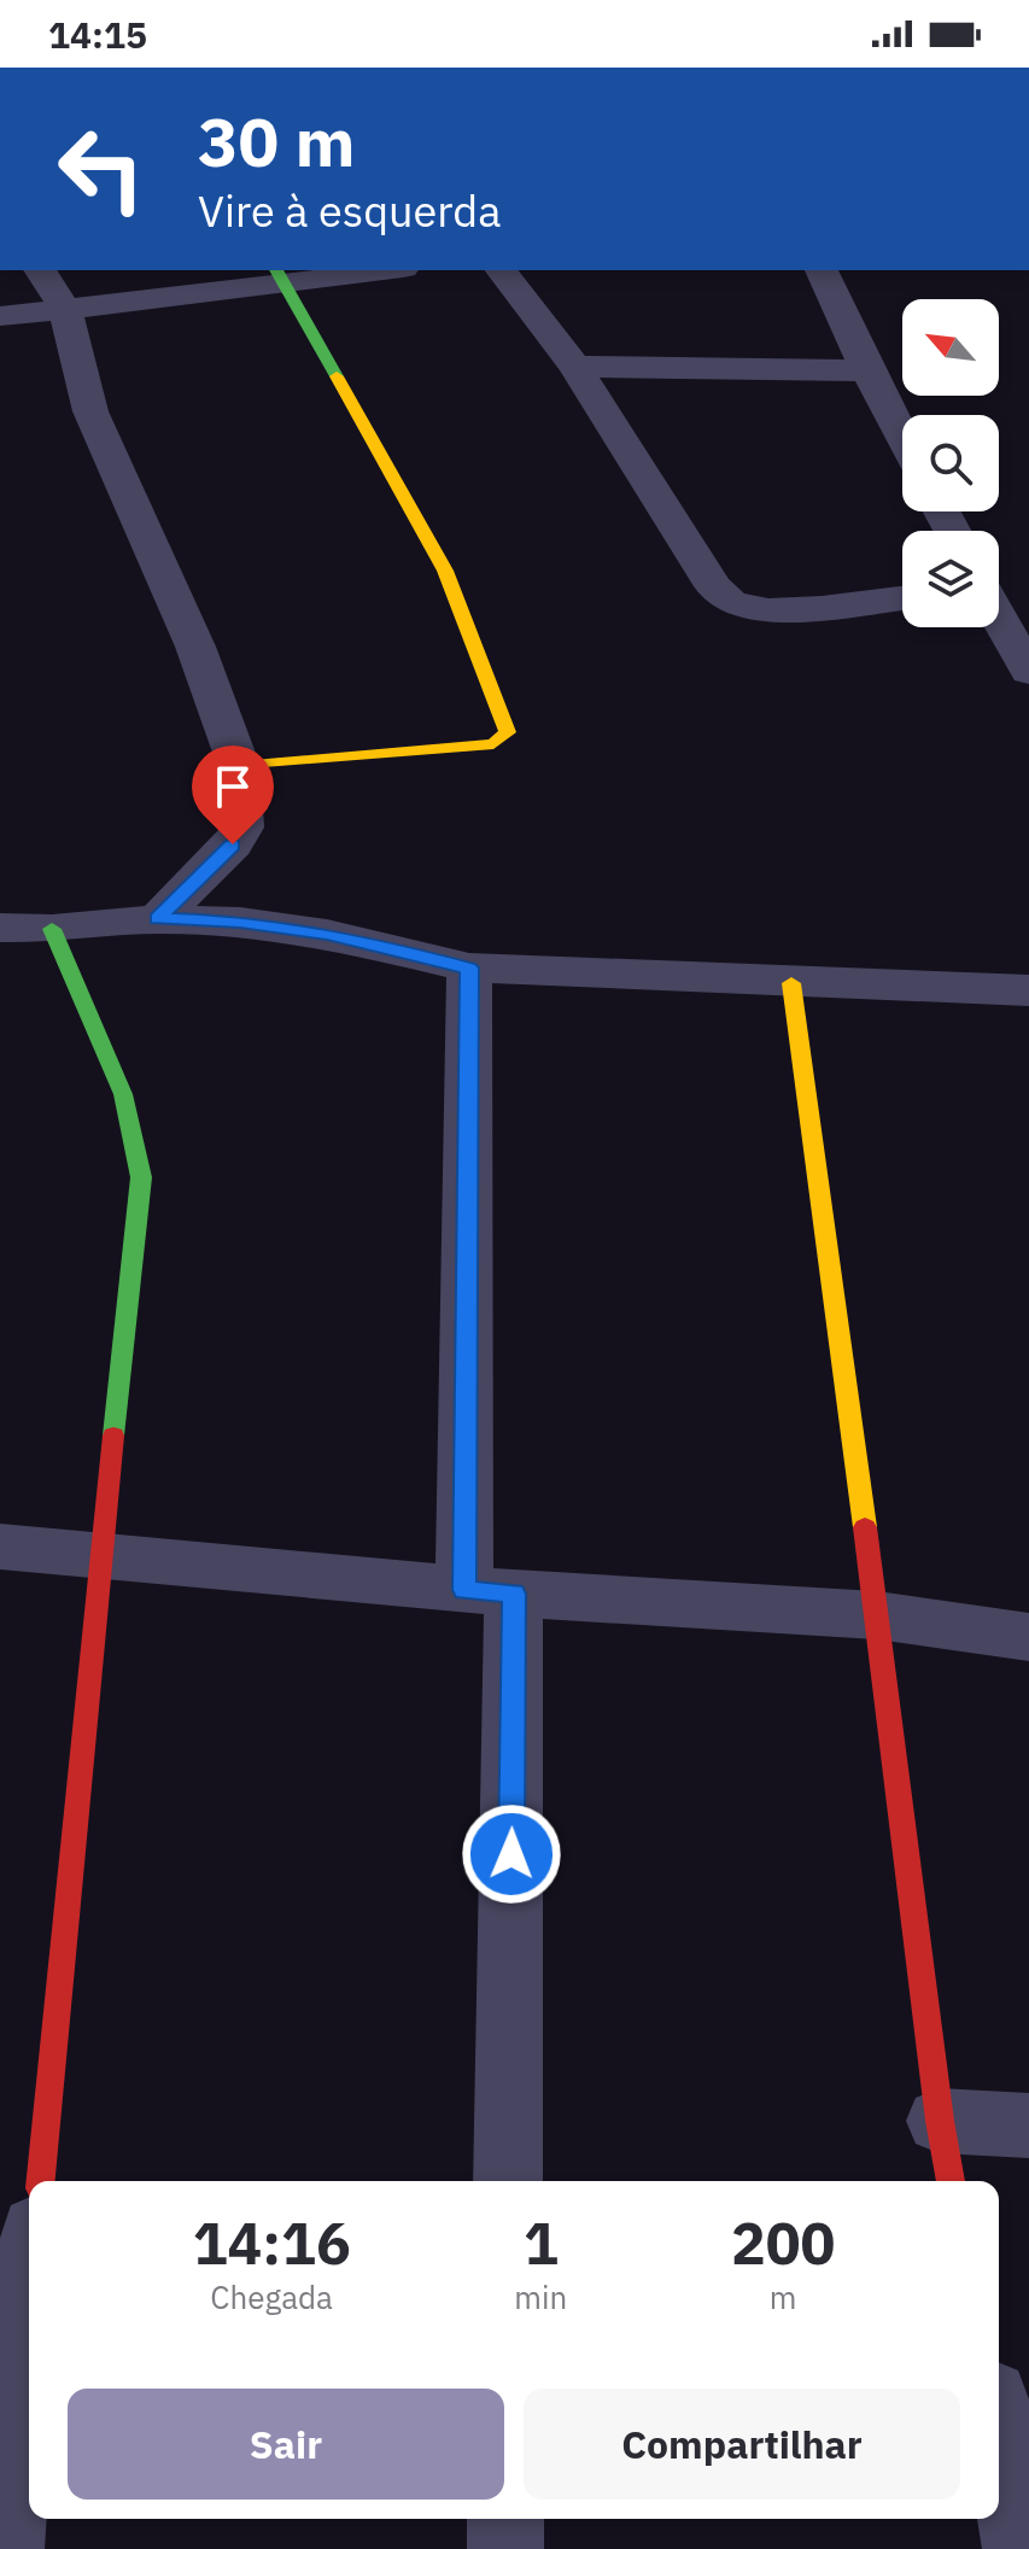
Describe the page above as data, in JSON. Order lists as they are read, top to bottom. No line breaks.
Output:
{"north":"top left","page":{"status":"14:15","turn":["30 m","Vire à esquerda"],"eta":["14:16","Chegada","1","min","200","m"],"buttons":["Sair","Compartilhar"]}}
